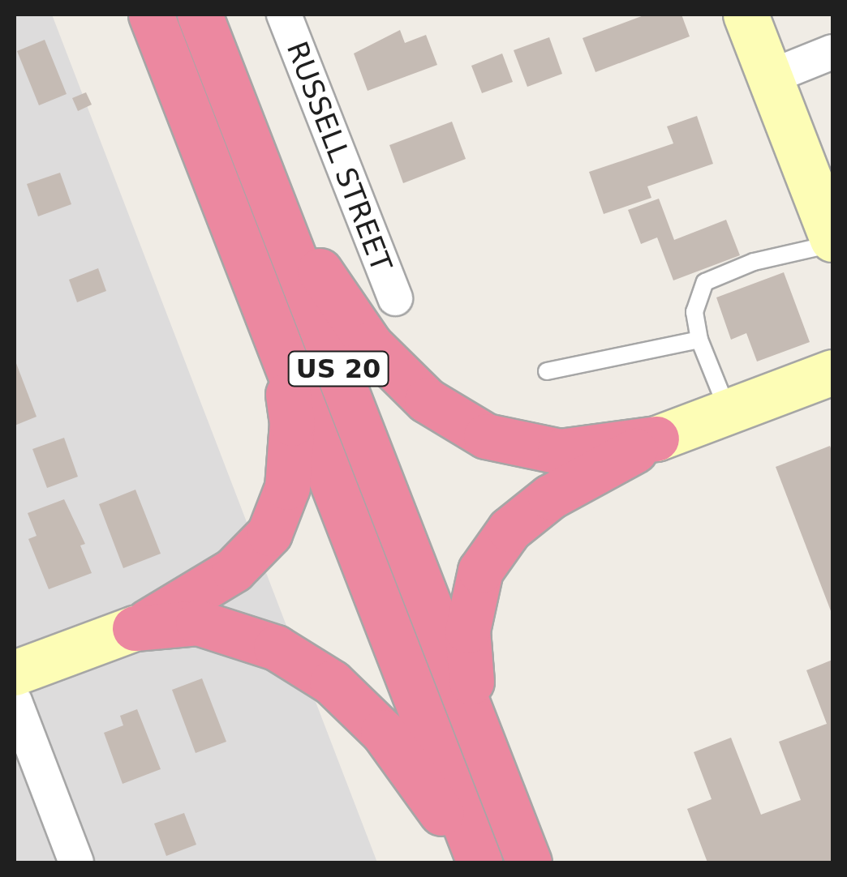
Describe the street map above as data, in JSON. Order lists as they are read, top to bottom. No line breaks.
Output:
{"streets":{"highway":["US 20"],"street":["RUSSELL STREET"]}}
